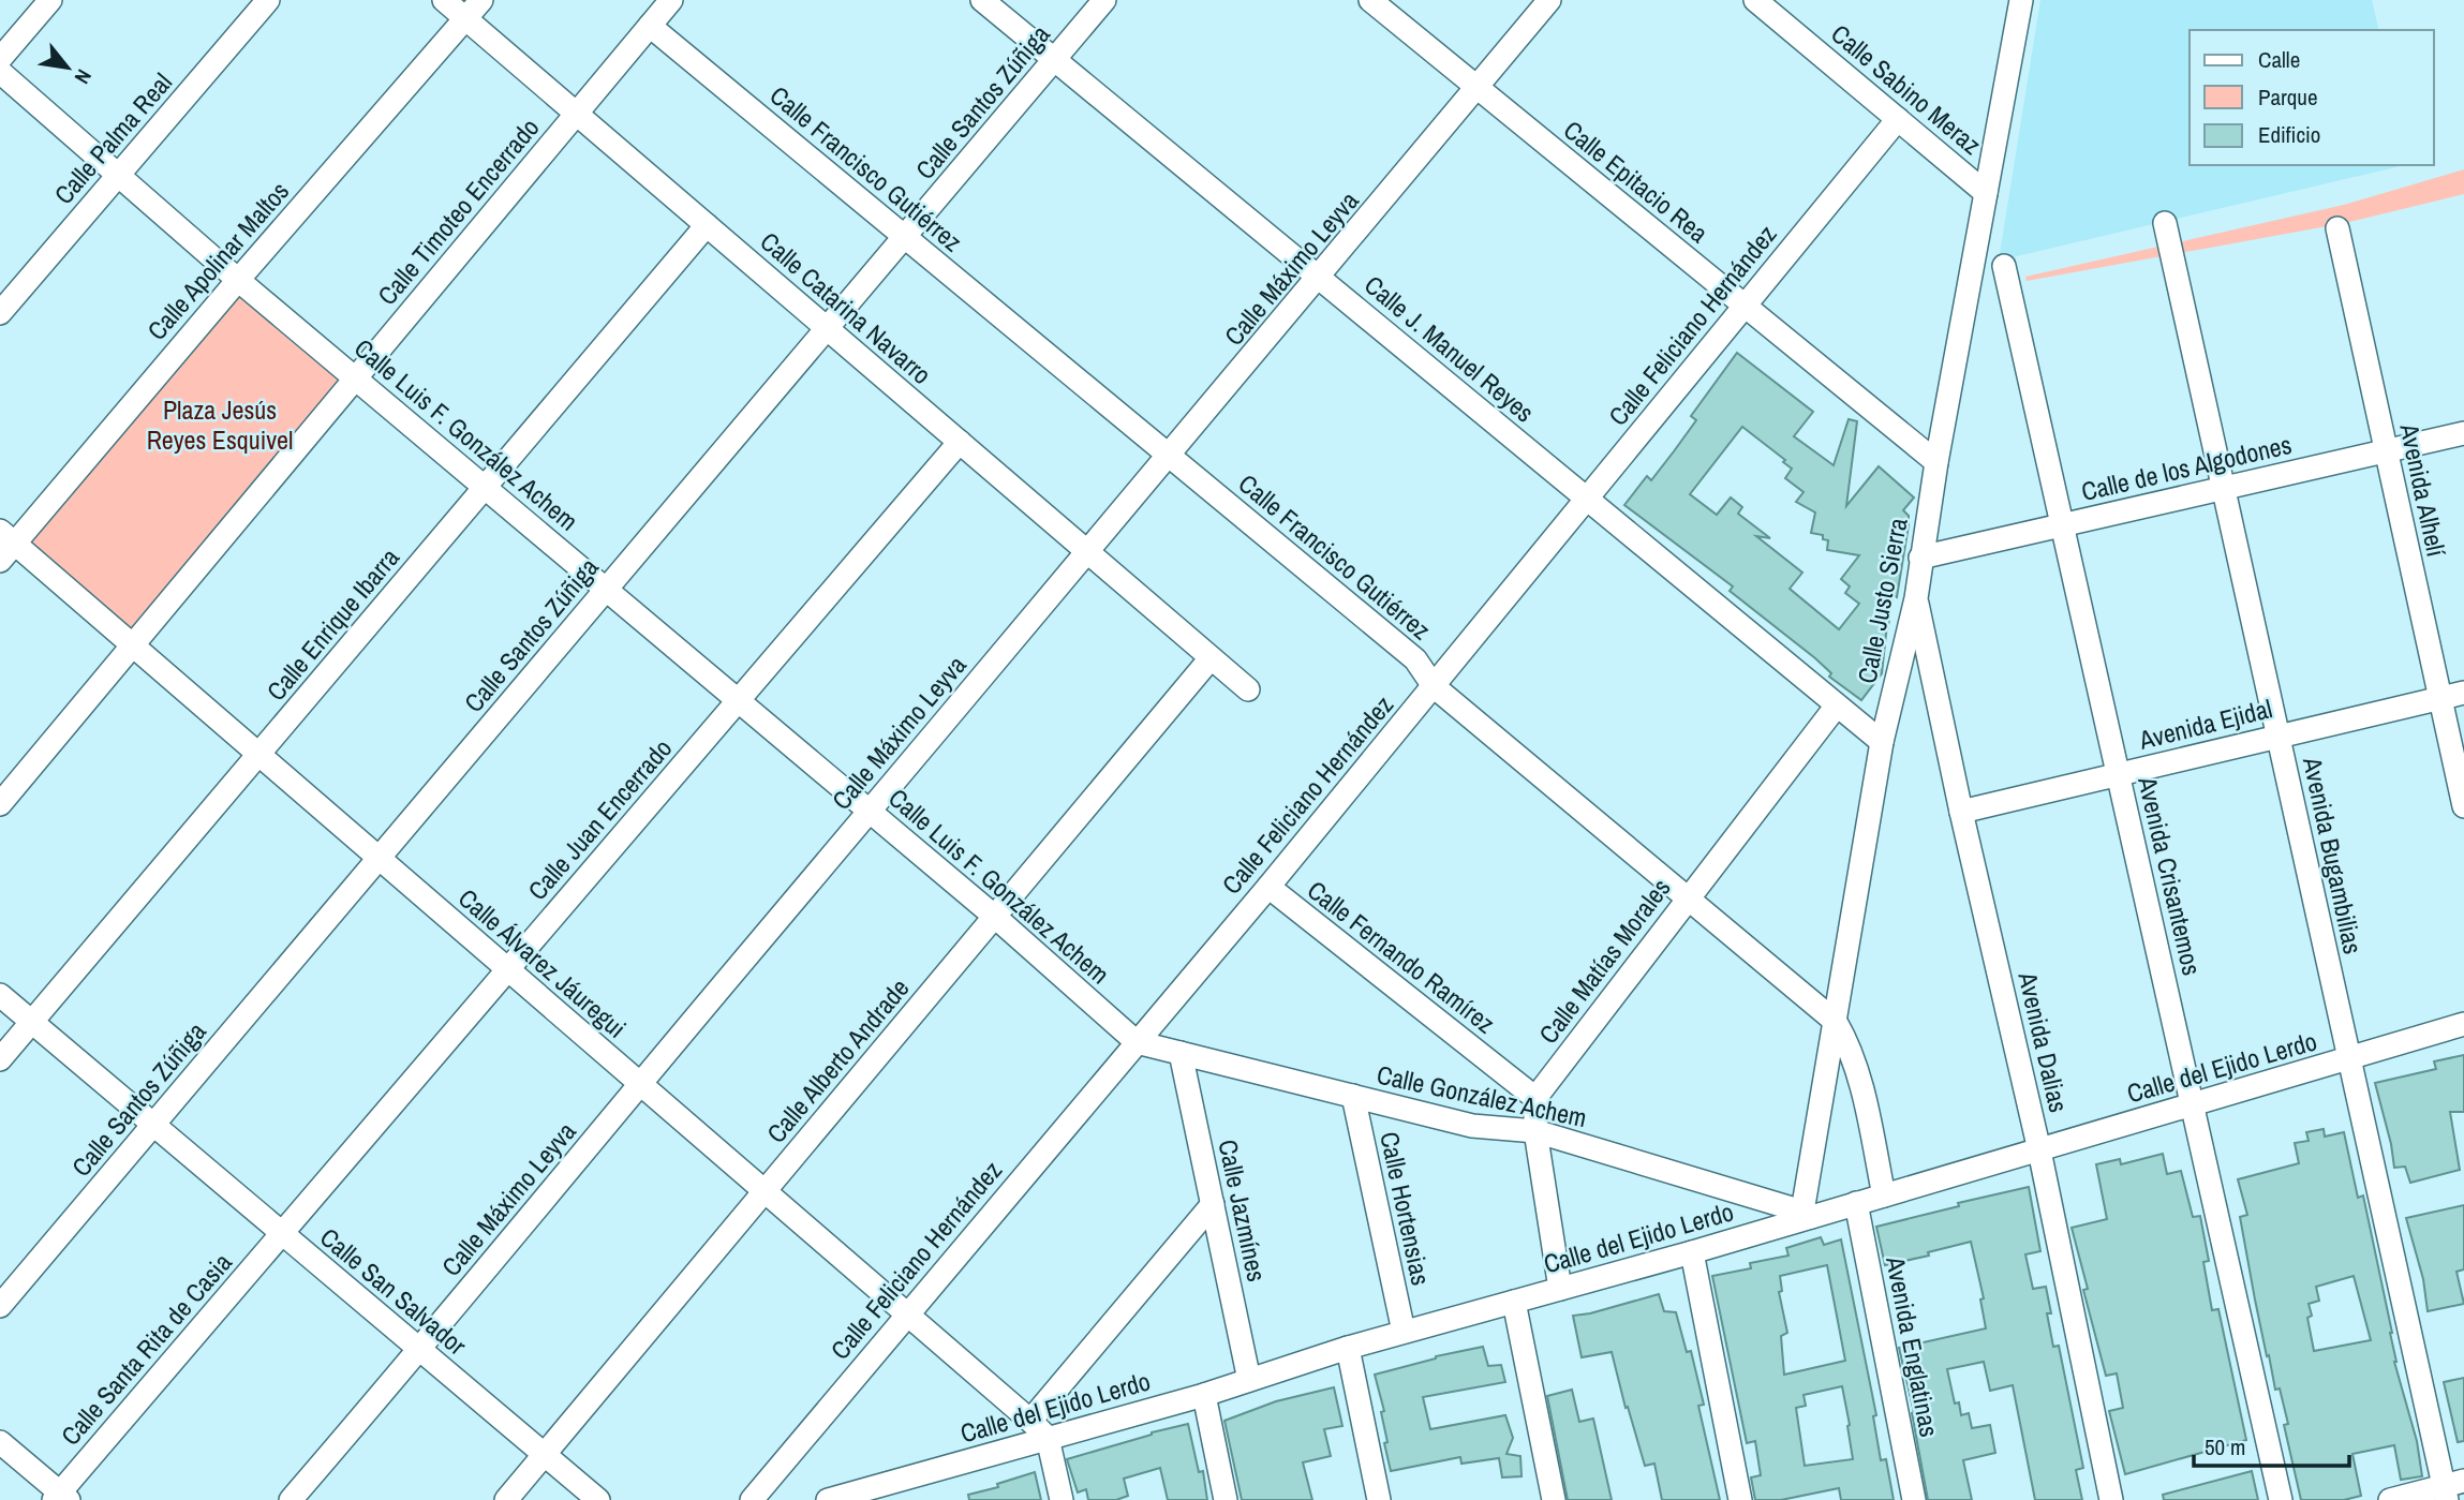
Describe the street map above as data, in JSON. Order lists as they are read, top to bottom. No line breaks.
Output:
{"streets":{"street":["Calle Sabino Meraz","Calle Santos Zúñiga","Calle Palma Real","Calle Francisco Gutiérrez","Calle Epitacio Rea","Calle Timoteo Encerrado","Calle Apolinar Maltos","Calle Máximo Leyva","Calle Catarina Navarro","Calle Feliciano Hernández","Calle J. Manuel Reyes","Calle Luis F. González Achem","Calle de los Algodones","Avenida Alhelí","Calle Justo Sierra","Calle Enrique Ibarra","Avenida Ejidal","Calle Juan Encerrado","Avenida Bugambilias","Avenida Crisantemos","Calle Fernando Ramírez","Calle Matías Morales","Calle Álvarez Jáuregui","Avenida Dalias","Calle Alberto Andrade","Calle del Ejido Lerdo","Calle González Achem","Calle Hortensias","Calle Jazmínes","Calle San Salvador","Avenida Englatinas","Calle Santa Rita de Casia"]},"crossings":[["Calle Sabino Meraz","Calle Feliciano Hernández"],["Calle Sabino Meraz","Calle Justo Sierra"],["Calle Santos Zúñiga","Calle Francisco Gutiérrez"],["Calle Santos Zúñiga","Calle Catarina Navarro"],["Calle Santos Zúñiga","Calle J. Manuel Reyes"],["Calle Santos Zúñiga","Calle Luis F. González Achem"],["Calle Santos Zúñiga","Calle Álvarez Jáuregui"],["Calle Santos Zúñiga","Calle San Salvador"],["Calle Palma Real","Calle Luis F. González Achem"],["Calle Francisco Gutiérrez","Calle Timoteo Encerrado"],["Calle Francisco Gutiérrez","Calle Máximo Leyva"],["Calle Francisco Gutiérrez","Calle Feliciano Hernández"],["Calle Francisco Gutiérrez","Calle Justo Sierra"],["Calle Francisco Gutiérrez","Calle Matías Morales"],["Calle Francisco Gutiérrez","Calle del Ejido Lerdo"],["Calle Epitacio Rea","Calle Máximo Leyva"],["Calle Epitacio Rea","Calle Feliciano Hernández"],["Calle Epitacio Rea","Calle Justo Sierra"],["Calle Timoteo Encerrado","Calle Catarina Navarro"],["Calle Timoteo Encerrado","Calle Luis F. González Achem"],["Calle Timoteo Encerrado","Calle Álvarez Jáuregui"],["Calle Apolinar Maltos","Calle Catarina Navarro"],["Calle Apolinar Maltos","Calle Luis F. González Achem"],["Calle Apolinar Maltos","Calle Álvarez Jáuregui"],["Calle Máximo Leyva","Calle Catarina Navarro"],["Calle Máximo Leyva","Calle J. Manuel Reyes"],["Calle Máximo Leyva","Calle Luis F. González Achem"],["Calle Máximo Leyva","Calle Álvarez Jáuregui"],["Calle Máximo Leyva","Calle San Salvador"],["Calle Catarina Navarro","Calle Enrique Ibarra"],["Calle Catarina Navarro","Calle Juan Encerrado"],["Calle Catarina Navarro","Calle Alberto Andrade"],["Calle Feliciano Hernández","Calle J. Manuel Reyes"],["Calle Feliciano Hernández","Calle Luis F. González Achem"],["Calle Feliciano Hernández","Calle Fernando Ramírez"],["Calle Feliciano Hernández","Calle Álvarez Jáuregui"],["Calle Feliciano Hernández","Calle González Achem"],["Calle J. Manuel Reyes","Calle Justo Sierra"],["Calle J. Manuel Reyes","Calle Matías Morales"],["Calle Luis F. González Achem","Calle Enrique Ibarra"],["Calle Luis F. González Achem","Calle Juan Encerrado"],["Calle Luis F. González Achem","Calle Alberto Andrade"],["Calle Luis F. González Achem","Calle González Achem"],["Calle de los Algodones","Avenida Alhelí"],["Calle de los Algodones","Calle Justo Sierra"],["Calle de los Algodones","Avenida Bugambilias"],["Calle de los Algodones","Avenida Crisantemos"],["Avenida Alhelí","Avenida Ejidal"],["Calle Justo Sierra","Avenida Dalias"],["Calle Justo Sierra","Calle del Ejido Lerdo"],["Calle Justo Sierra","Calle González Achem"],["Calle Enrique Ibarra","Calle Álvarez Jáuregui"],["Calle Enrique Ibarra","Calle San Salvador"],["Avenida Ejidal","Avenida Bugambilias"],["Avenida Ejidal","Avenida Crisantemos"],["Avenida Ejidal","Avenida Dalias"],["Calle Juan Encerrado","Calle Álvarez Jáuregui"],["Calle Juan Encerrado","Calle San Salvador"],["Calle Juan Encerrado","Calle Santa Rita de Casia"],["Avenida Bugambilias","Calle del Ejido Lerdo"],["Avenida Crisantemos","Calle del Ejido Lerdo"],["Calle Fernando Ramírez","Calle Matías Morales"],["Calle Álvarez Jáuregui","Calle Alberto Andrade"],["Calle Álvarez Jáuregui","Calle del Ejido Lerdo"],["Avenida Dalias","Calle del Ejido Lerdo"],["Calle Alberto Andrade","Calle San Salvador"],["Calle del Ejido Lerdo","Calle González Achem"],["Calle del Ejido Lerdo","Calle Hortensias"],["Calle del Ejido Lerdo","Calle Jazmínes"],["Calle del Ejido Lerdo","Avenida Englatinas"],["Calle González Achem","Calle Hortensias"],["Calle González Achem","Calle Jazmínes"],["Calle San Salvador","Calle Santa Rita de Casia"]],"parks":["Plaza Jesús Reyes Esquivel"],"legend":["Calle","Parque","Edificio"],"scale_bar":"50 m","north":"bottom right"}
